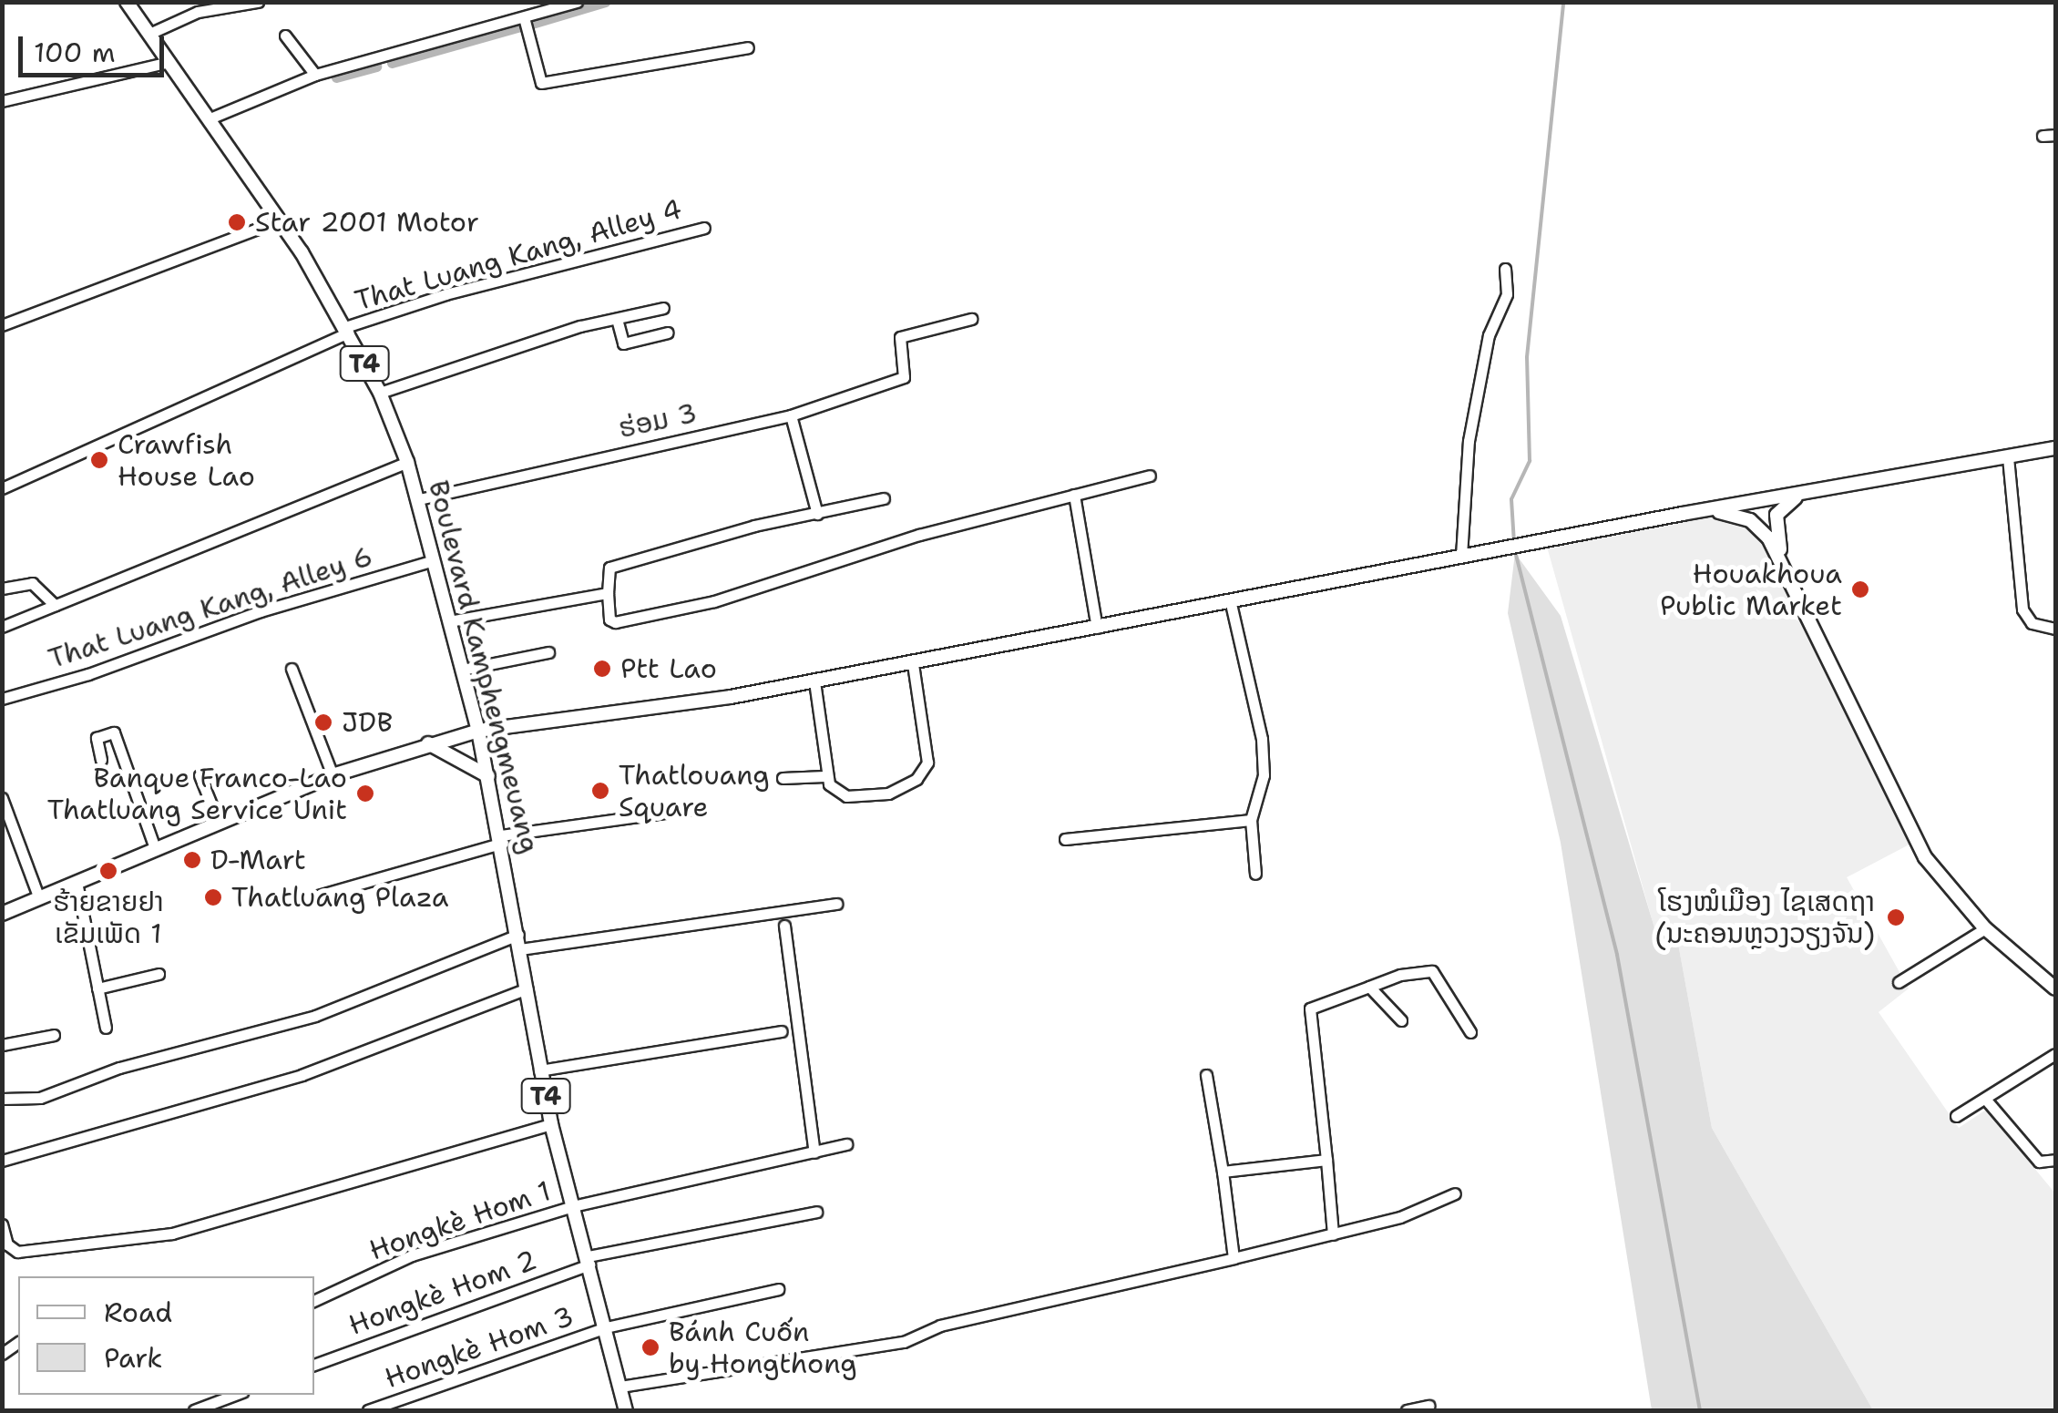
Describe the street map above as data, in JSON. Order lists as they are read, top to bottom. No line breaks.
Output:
{"streets":{"main road":["T4","Boulevard Kamphengmeuang"],"street":["That Luang Kang, Alley 4","ຮ່ອມ 3","That Luang Kang, Alley 6","Hongkè Hom 1","Hongkè Hom 2","Hongkè Hom 3"]},"crossings":[["That Luang Kang, Alley 4","Boulevard Kamphengmeuang"],["ຮ່ອມ 3","Boulevard Kamphengmeuang"],["That Luang Kang, Alley 6","Boulevard Kamphengmeuang"],["Boulevard Kamphengmeuang","Hongkè Hom 1"],["Boulevard Kamphengmeuang","Hongkè Hom 2"],["Boulevard Kamphengmeuang","Hongkè Hom 3"]],"places":["Star 2001 Motor","Crawfish House Lao","Houakhoua Public Market","Ptt Lao","JDB","Thatlouang Square","Banque Franco-Lao Thatluang Service Unit","D-Mart","ຮ້າຍຂາຍຢາ ເຂັມເພັດ 1","Thatluang Plaza","ໂຮງໝໍເມືອງ ໄຊເສດຖາ (ນະຄອນຫຼວງວຽງຈັນ)","Bánh Cuốn by Hongthong"],"legend":["Road","Park"],"scale_bar":"100 m"}
